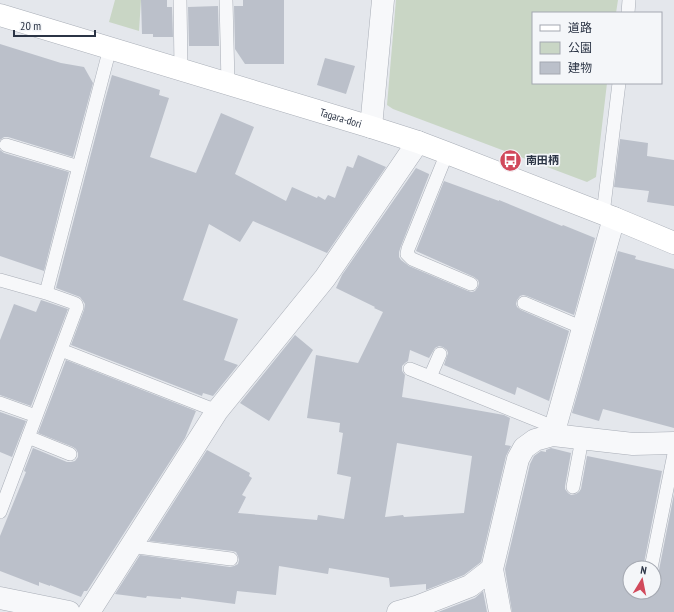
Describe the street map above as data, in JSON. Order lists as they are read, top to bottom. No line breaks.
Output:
{"streets":{"street":["Tagara-dori"]},"places":{"bus stop":["南田柄"]},"legend":["道路","公園","建物"],"scale_bar":"20 m","north":"top"}
